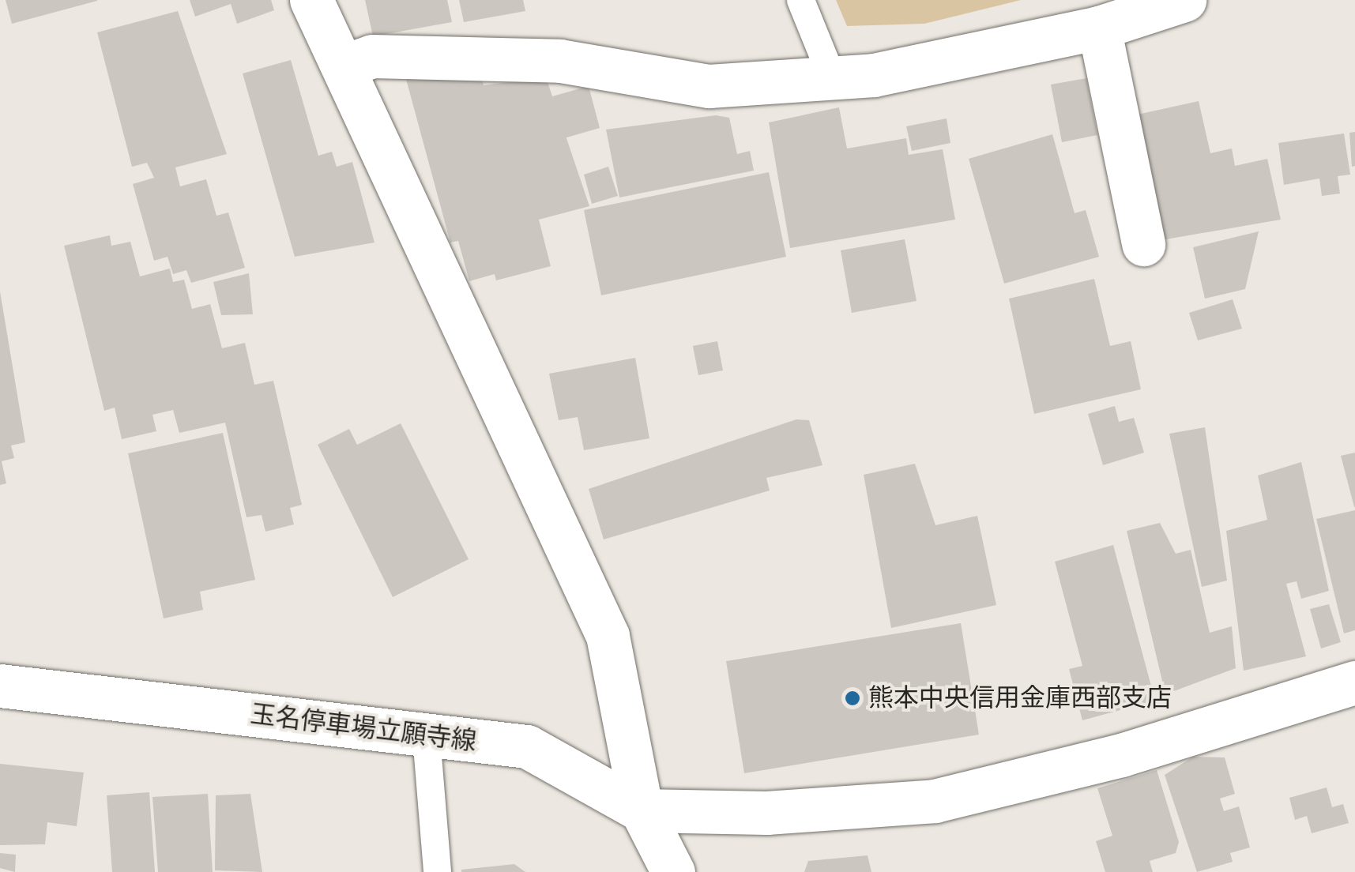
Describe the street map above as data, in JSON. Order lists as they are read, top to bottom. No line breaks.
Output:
{"streets":{"street":["玉名停車場立願寺線"]},"places":["熊本中央信用金庫西部支店"]}
